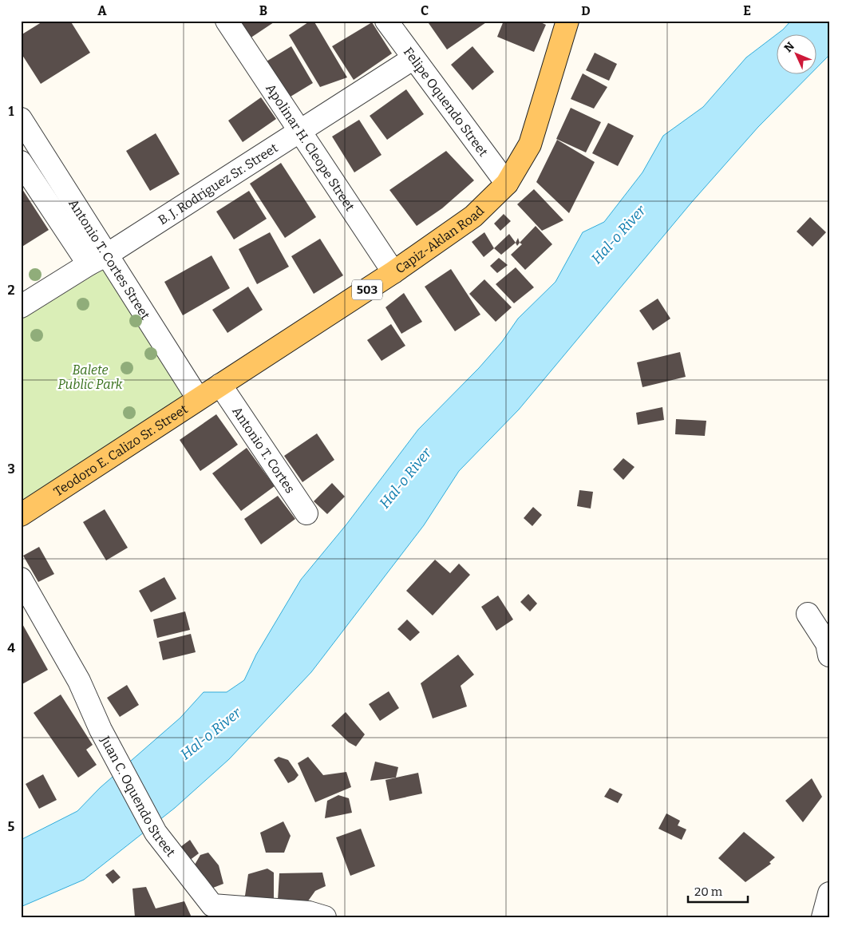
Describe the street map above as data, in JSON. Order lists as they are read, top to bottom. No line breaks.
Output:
{"streets":{"main road":["Capiz-Aklan Road","503","Teodoro E. Calizo Sr. Street"],"street":["Felipe Oquendo Street","Apolinar H. Cleope Street","B. J. Rodriguez Sr. Street","Antonio T. Cortes Street","Antonio T. Cortes","Juan C. Oquendo Street"]},"crossings":[["Felipe Oquendo Street","B. J. Rodriguez Sr. Street"],["Felipe Oquendo Street","Capiz-Aklan Road"],["Apolinar H. Cleope Street","B. J. Rodriguez Sr. Street"],["Apolinar H. Cleope Street","Capiz-Aklan Road"],["B. J. Rodriguez Sr. Street","Antonio T. Cortes Street"],["Capiz-Aklan Road","Teodoro E. Calizo Sr. Street"],["Capiz-Aklan Road","Antonio T. Cortes"],["Antonio T. Cortes Street","Teodoro E. Calizo Sr. Street"],["Teodoro E. Calizo Sr. Street","Antonio T. Cortes"]],"water":["Hal-o River"],"parks":["Balete Public Park"],"scale_bar":"20 m","north":"top left","grid":{"columns":["A","B","C","D","E"],"rows":["1","2","3","4","5"]}}
